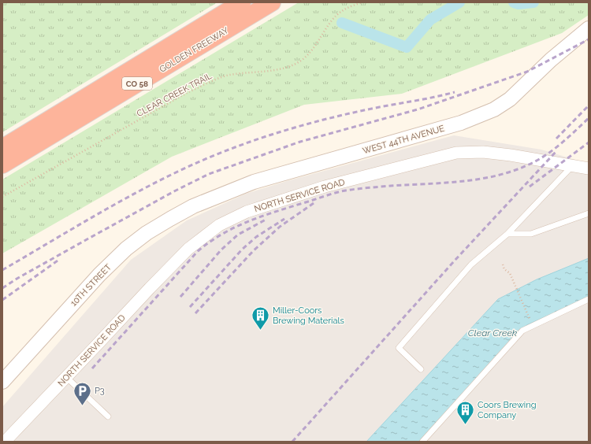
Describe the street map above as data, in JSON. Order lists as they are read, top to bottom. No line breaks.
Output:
{"streets":{"highway":["GOLDEN FREEWAY","CO 58"],"street":["WEST 44TH AVENUE","NORTH SERVICE ROAD","10TH STREET"],"path":["CLEAR CREEK TRAIL"]},"crossings":[["WEST 44TH AVENUE","10TH STREET"]],"water":["Clear Creek"],"places":{"building":["Miller-Coors Brewing Materials","Coors Brewing Company"],"parking":["P3"]}}
